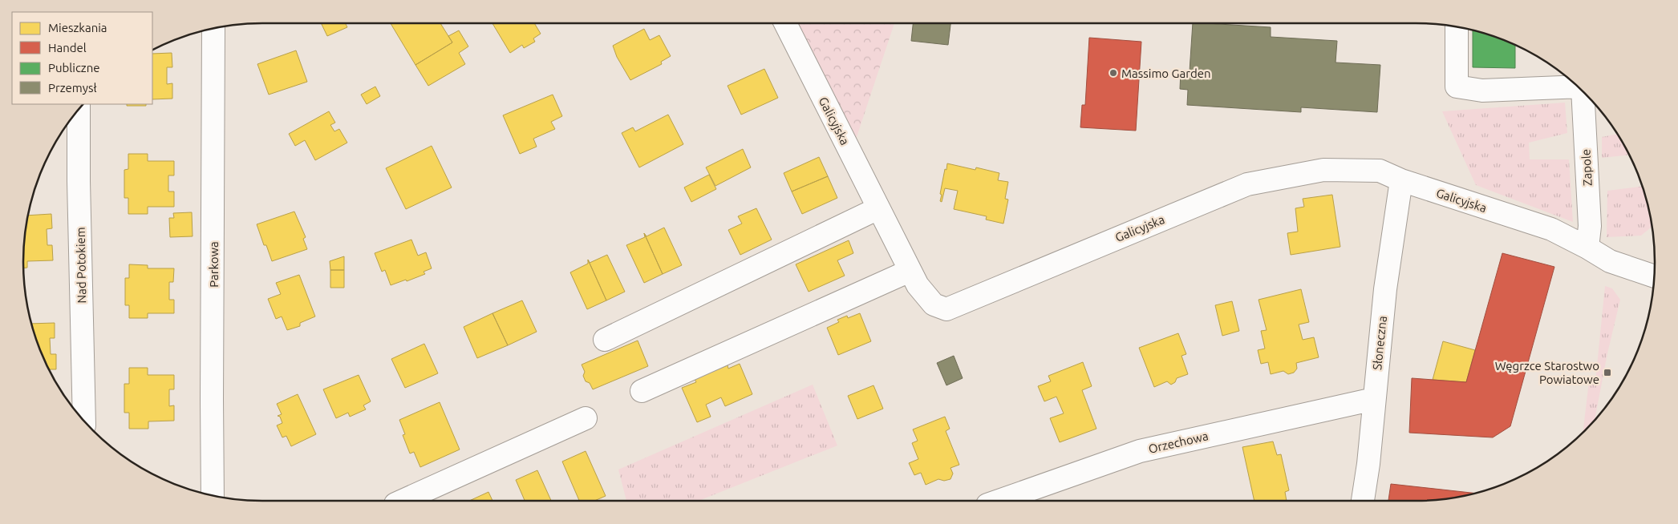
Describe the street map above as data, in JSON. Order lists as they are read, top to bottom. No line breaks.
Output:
{"streets":{"street":["Galicyjska","Zapole","Parkowa","Nad Potokiem","Słoneczna","Orzechowa"]},"crossings":[["Galicyjska","Zapole"],["Galicyjska","Słoneczna"],["Słoneczna","Orzechowa"]],"places":{"other":["Massimo Garden"],"transit":["Węgrzce Starostwo Powiatowe"]},"legend":["Mieszkania","Handel","Publiczne","Przemysł"]}
